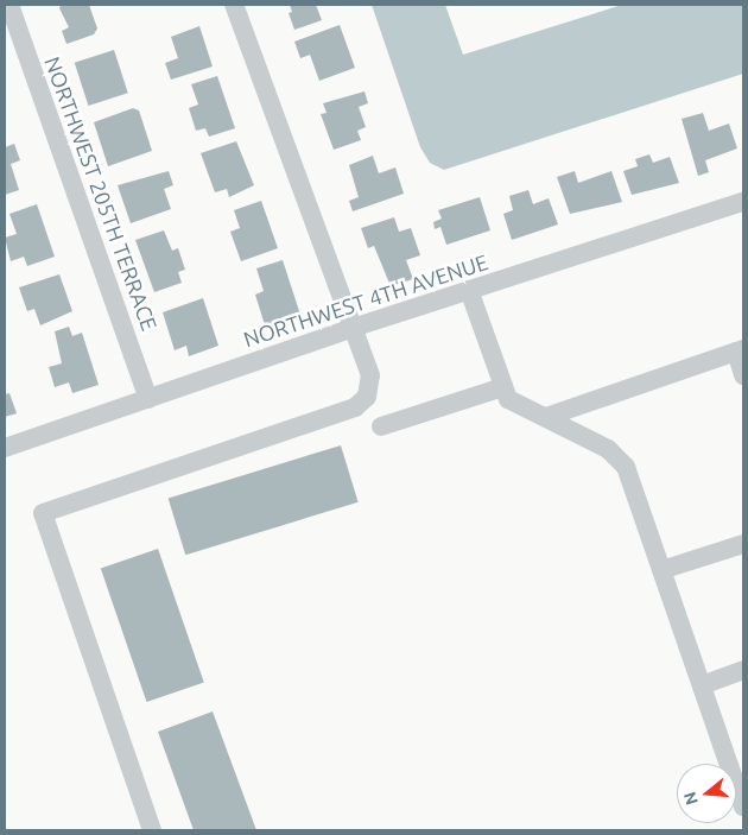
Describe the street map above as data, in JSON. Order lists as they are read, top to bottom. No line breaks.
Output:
{"streets":{"street":["NORTHWEST 205TH TERRACE","NORTHWEST 4TH AVENUE"]},"crossings":[["NORTHWEST 205TH TERRACE","NORTHWEST 4TH AVENUE"]],"north":"left"}
